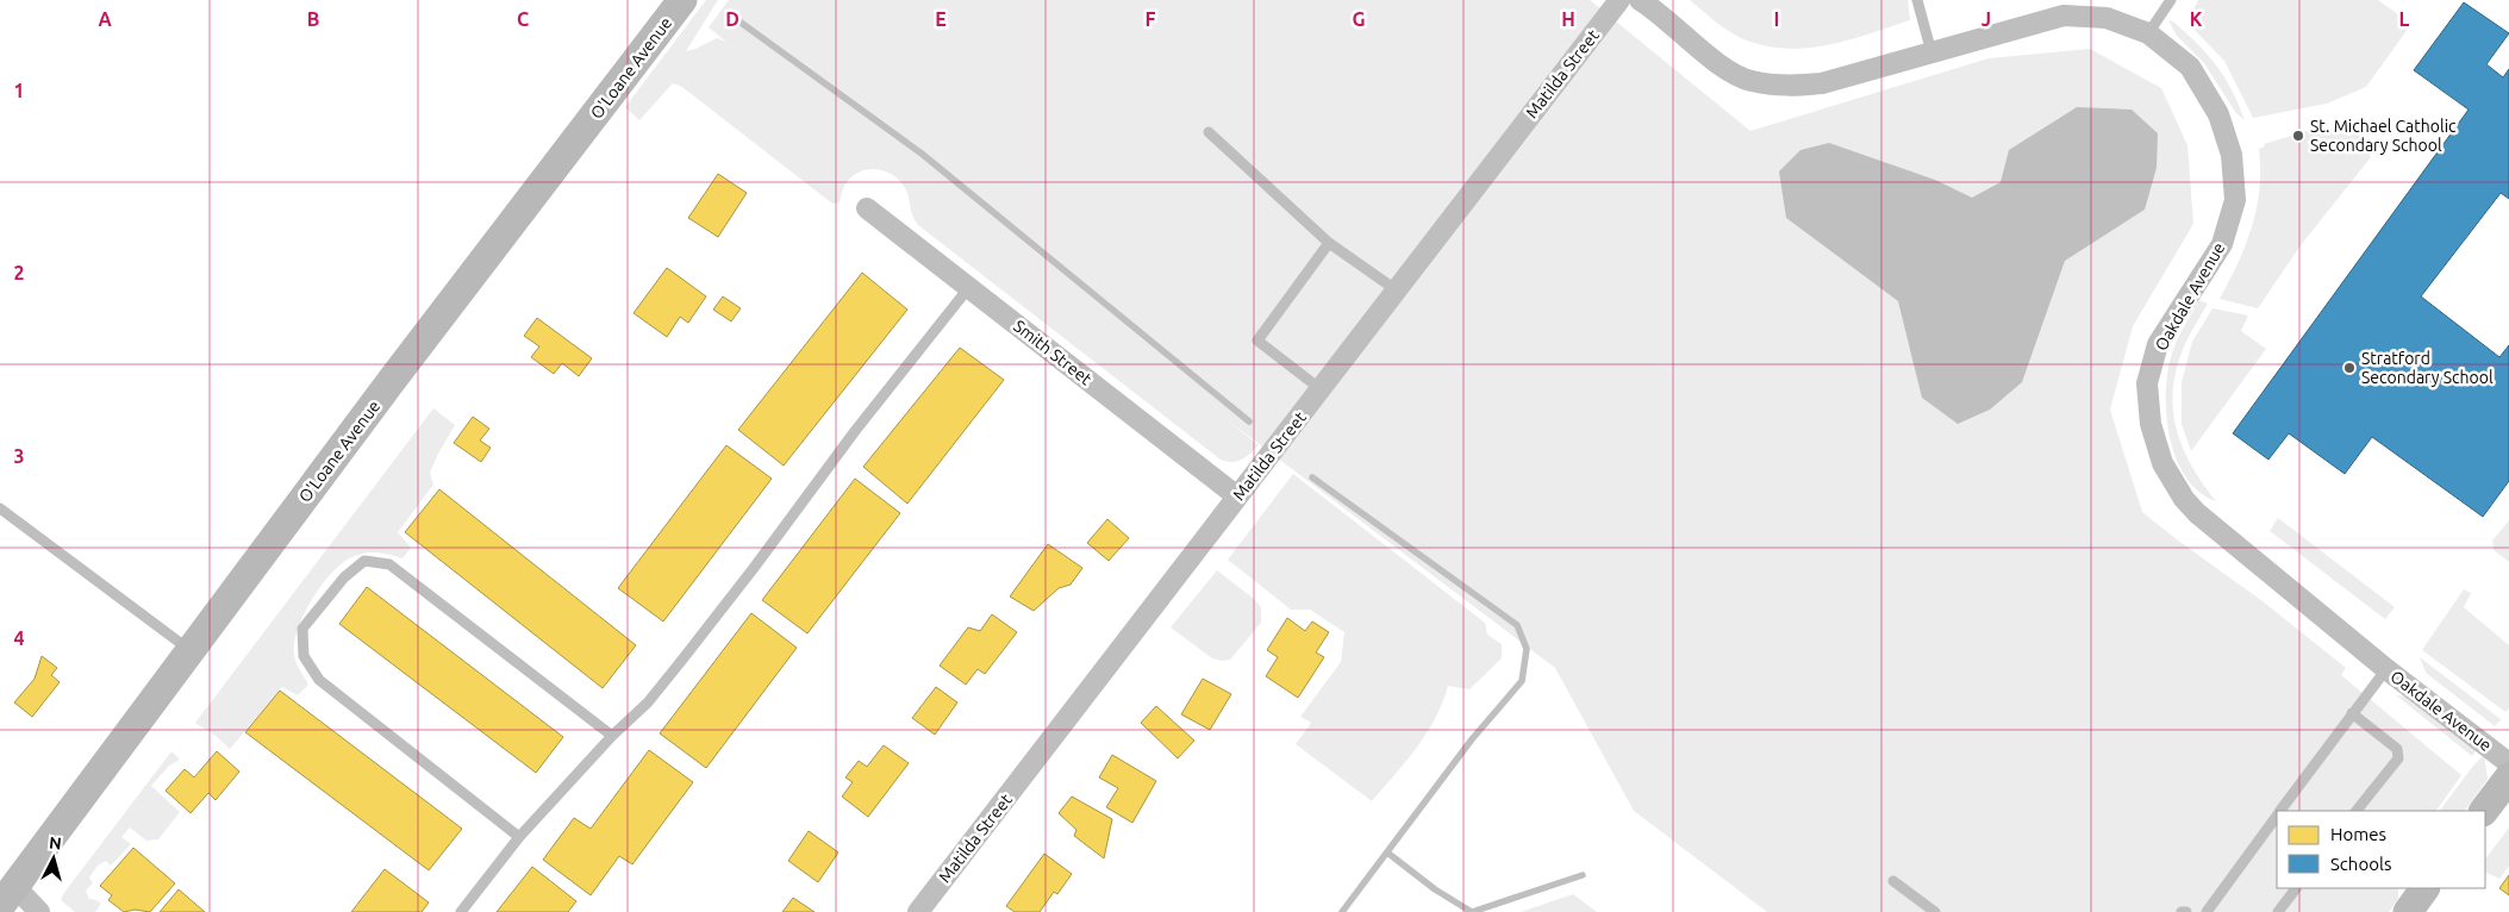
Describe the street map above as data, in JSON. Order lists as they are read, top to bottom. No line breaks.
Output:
{"streets":{"main road":["O'Loane Avenue"],"street":["Matilda Street","Oakdale Avenue","Smith Street"]},"crossings":[["Matilda Street","Smith Street"]],"places":["St. Michael Catholic Secondary School","Stratford Secondary School"],"legend":["Homes","Schools"],"north":"top","grid":{"columns":["A","B","C","D","E","F","G","H","I","J","K","L"],"rows":["1","2","3","4"]}}
